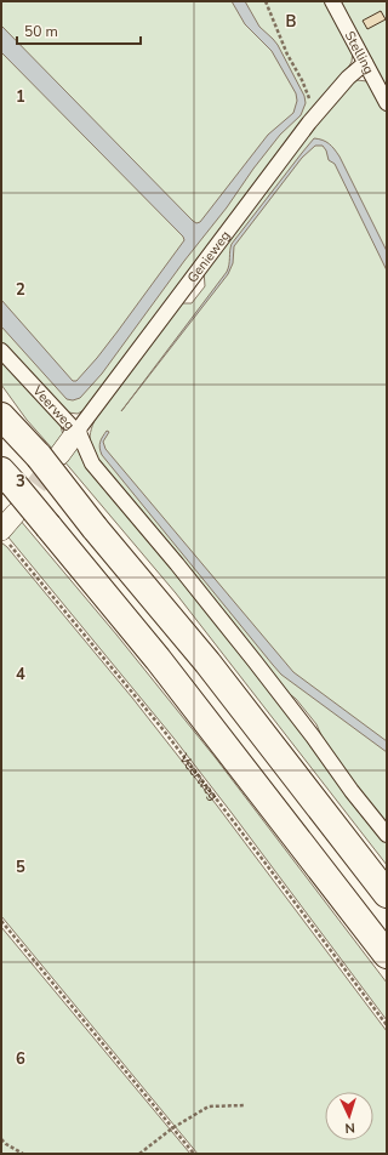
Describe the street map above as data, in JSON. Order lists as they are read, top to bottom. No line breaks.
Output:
{"streets":{"street":["Stelling","Genieweg","Veerweg"]},"crossings":[["Stelling","Genieweg"],["Genieweg","Veerweg"]],"scale_bar":"50 m","north":"bottom","grid":{"columns":["B"],"rows":["1","2","3","4","5","6"]}}
